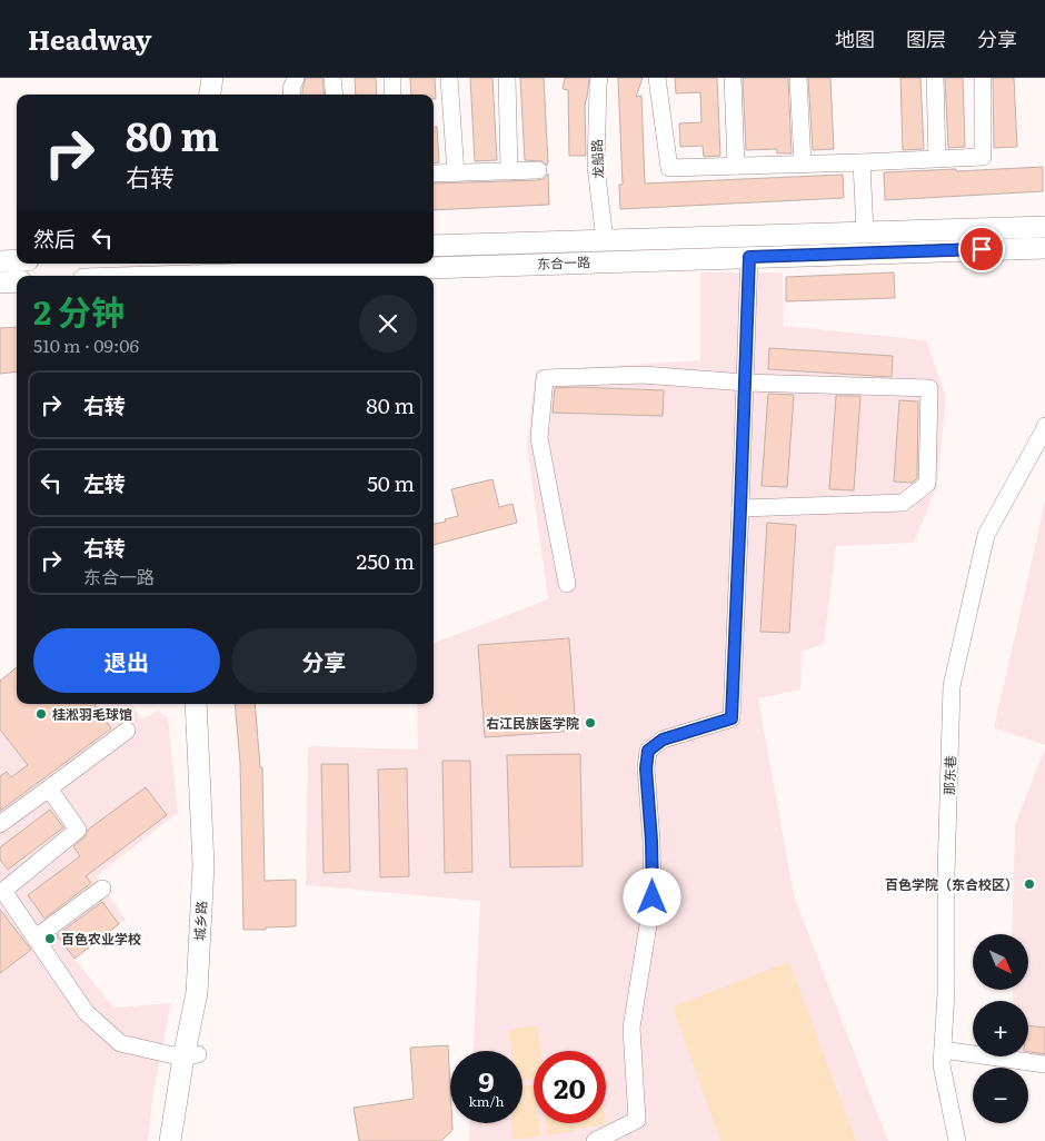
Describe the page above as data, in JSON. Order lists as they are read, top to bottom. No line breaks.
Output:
{"streets":{"main road":["东合一路","城乡路"],"street":["龙船路","那东巷"]},"crossings":[["龙船路","东合一路"]],"places":["桂淞羽毛球馆","右江民族医学院","百色学院（东合校区）","百色农业学校"],"north":"bottom right","page":{"header":"Headway","nav":["地图","图层","分享"],"turn":["80 m","右转"],"then":"然后","heading":["2 分钟","510 m · 09:06"],"list":[{"name":"右转","value":"80 m"},{"name":"左转","value":"50 m"},{"name":"右转","note":"东合一路","value":"250 m"}],"buttons":["退出","分享"],"map_buttons":["+","−"],"speed":"9 km/h","limit":"20"}}
